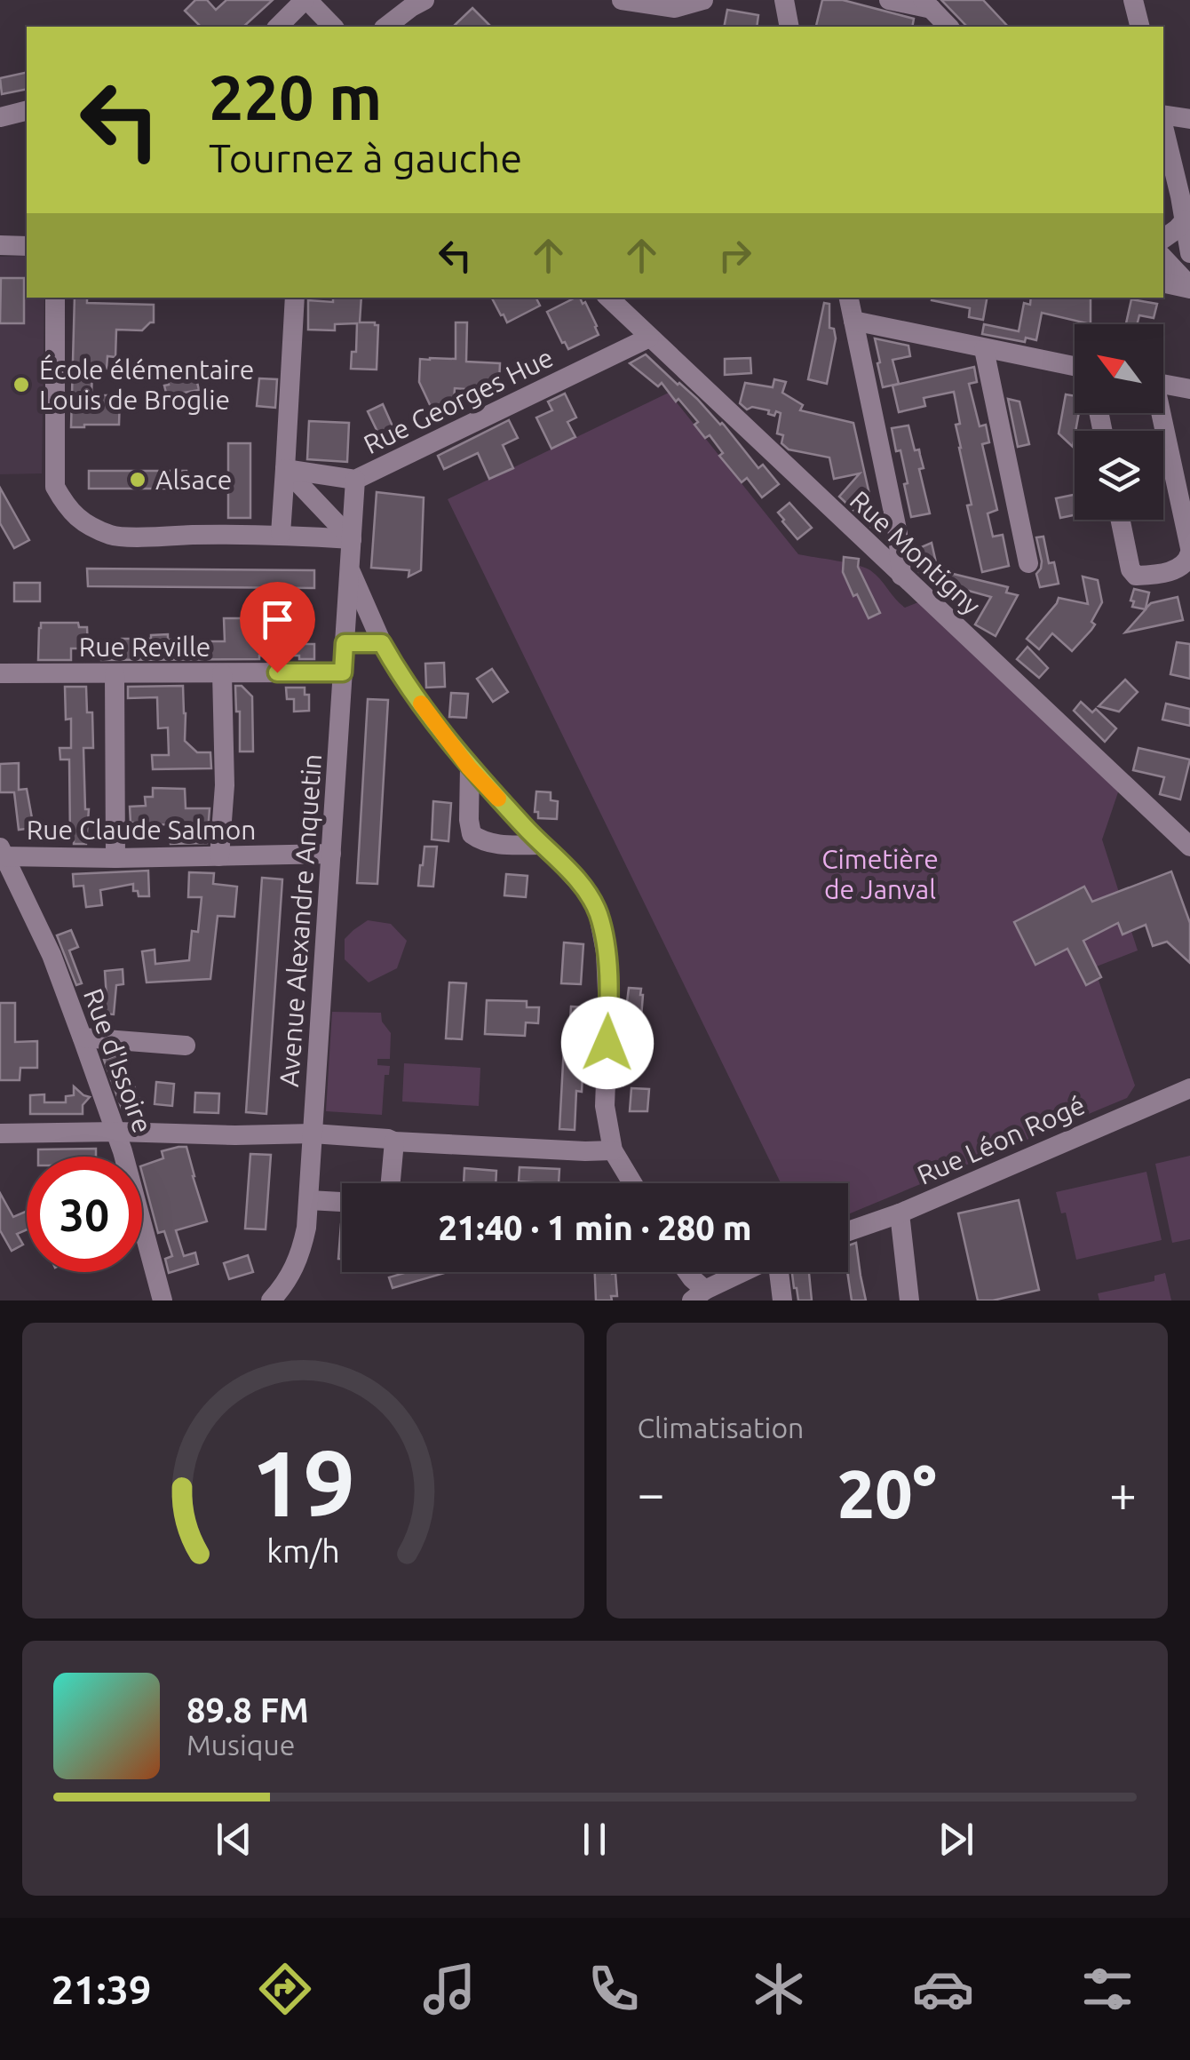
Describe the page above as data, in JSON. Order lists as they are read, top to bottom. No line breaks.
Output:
{"streets":{"street":["Rue Georges Hue","Rue Montigny","Rue Reville","Rue Claude Salmon","Avenue Alexandre Anquetin","Rue d'Issoire","Rue Léon Rogé"]},"crossings":[["Rue Georges Hue","Rue Montigny"],["Rue Georges Hue","Avenue Alexandre Anquetin"],["Rue Reville","Avenue Alexandre Anquetin"],["Rue Claude Salmon","Avenue Alexandre Anquetin"],["Rue Claude Salmon","Rue d'Issoire"]],"parks":["Cimetière de Janval"],"places":["École élémentaire Louis de Broglie","Alsace"],"north":"top left","page":{"turn":["220 m","Tournez à gauche"],"limit":"30","trip":"21:40 · 1 min · 280 m","tile":"Climatisation","heat":["−","20°","+"],"song":["89.8 FM","Musique"],"tabs":"21:39","gauge":["19","km/h"]}}
